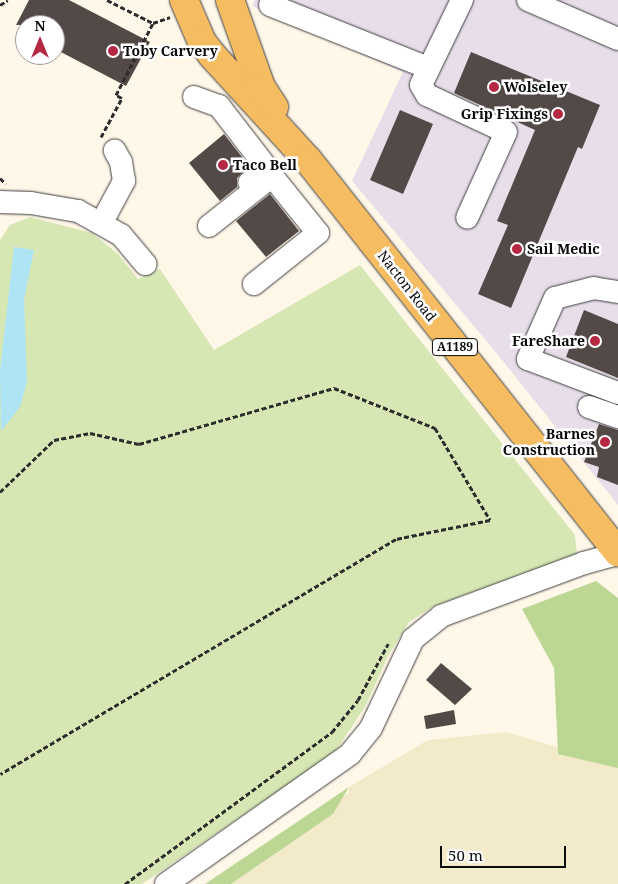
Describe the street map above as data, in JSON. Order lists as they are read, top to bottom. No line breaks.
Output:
{"streets":{"main road":["Nacton Road","A1189"]},"places":["Toby Carvery","Wolseley","Grip Fixings","Taco Bell","Sail Medic","FareShare","Barnes Construction"],"scale_bar":"50 m","north":"top"}
